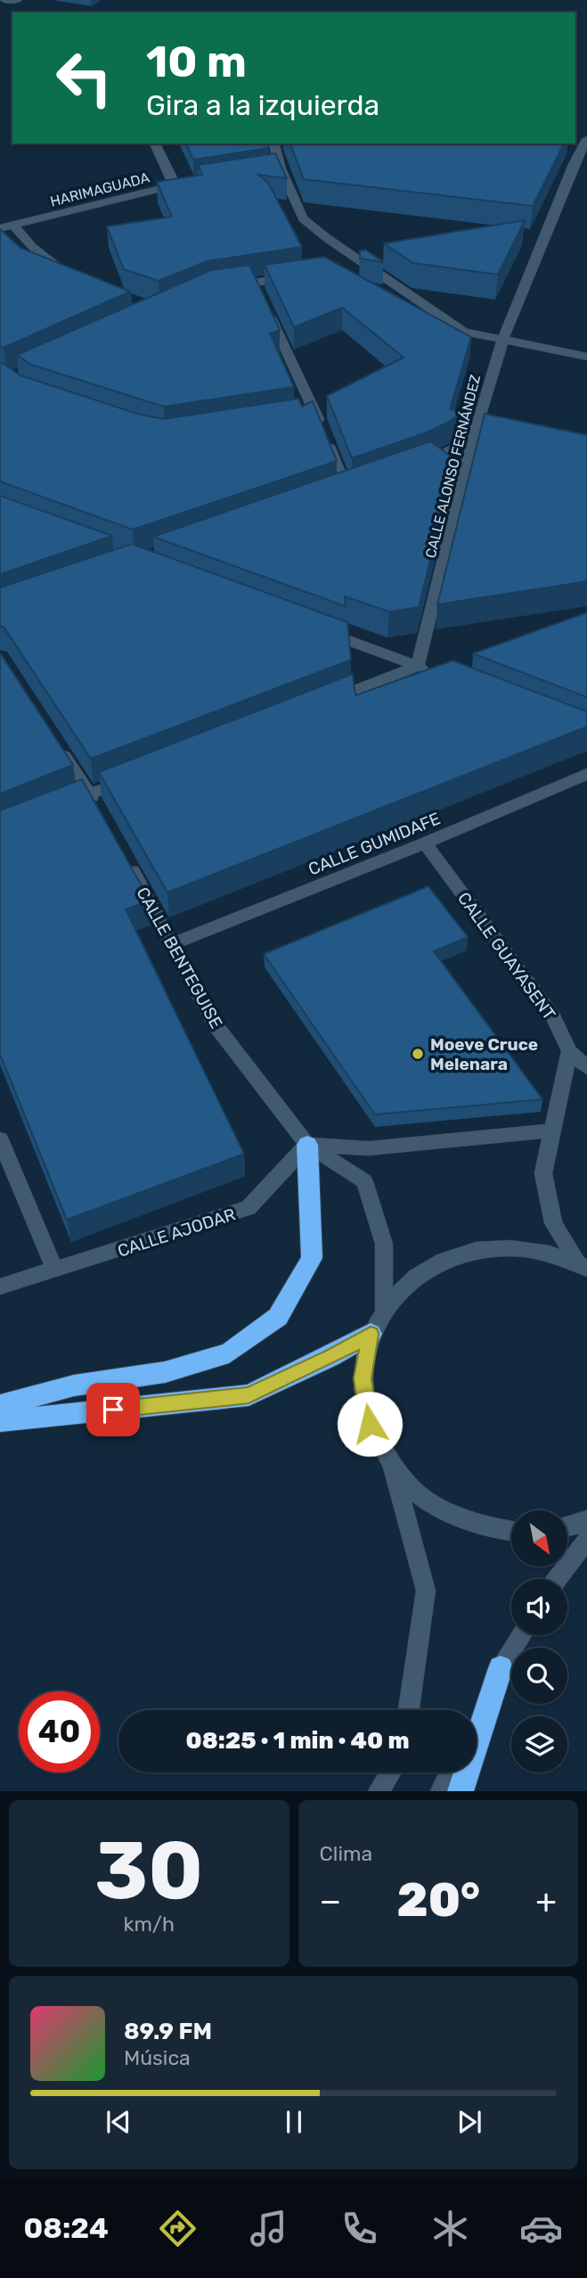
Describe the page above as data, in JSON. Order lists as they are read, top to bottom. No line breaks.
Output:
{"streets":{"street":["HARIMAGUADA","CALLE ALONSO FERNÁNDEZ","CALLE GUMIDAFE","CALLE GUAYASENT","CALLE BENTEGUISE","CALLE AJODAR"]},"crossings":[["CALLE GUMIDAFE","CALLE GUAYASENT"],["CALLE GUMIDAFE","CALLE BENTEGUISE"],["CALLE BENTEGUISE","CALLE AJODAR"]],"places":["Moeve Cruce Melenara"],"north":"bottom right","page":{"turn":["10 m","Gira a la izquierda"],"limit":"40","trip":"08:25 · 1 min · 40 m","tile":[["30","km/h"],"Clima"],"heat":["−","20°","+"],"song":["89.9 FM","Música"],"tabs":"08:24"}}
